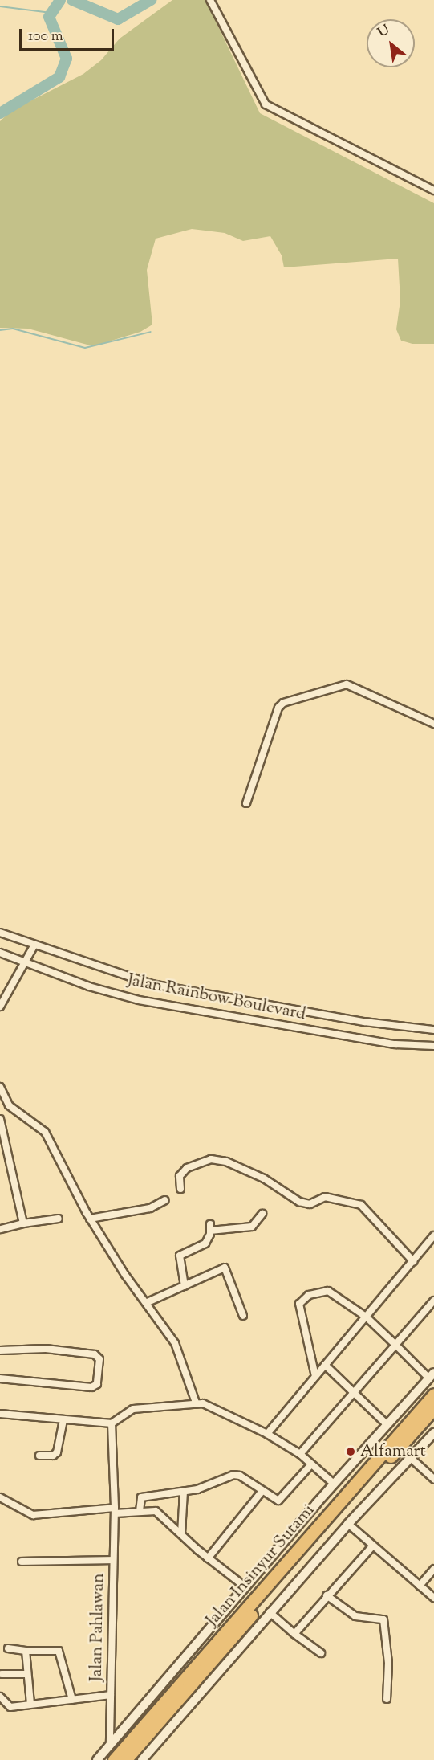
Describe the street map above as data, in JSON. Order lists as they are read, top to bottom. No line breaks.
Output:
{"streets":{"highway":["Jalan Insinyur Sutami"],"street":["Jalan Rainbow Boulevard","Jalan Pahlawan"]},"places":["Alfamart"],"scale_bar":"100 m","north":"top left"}
